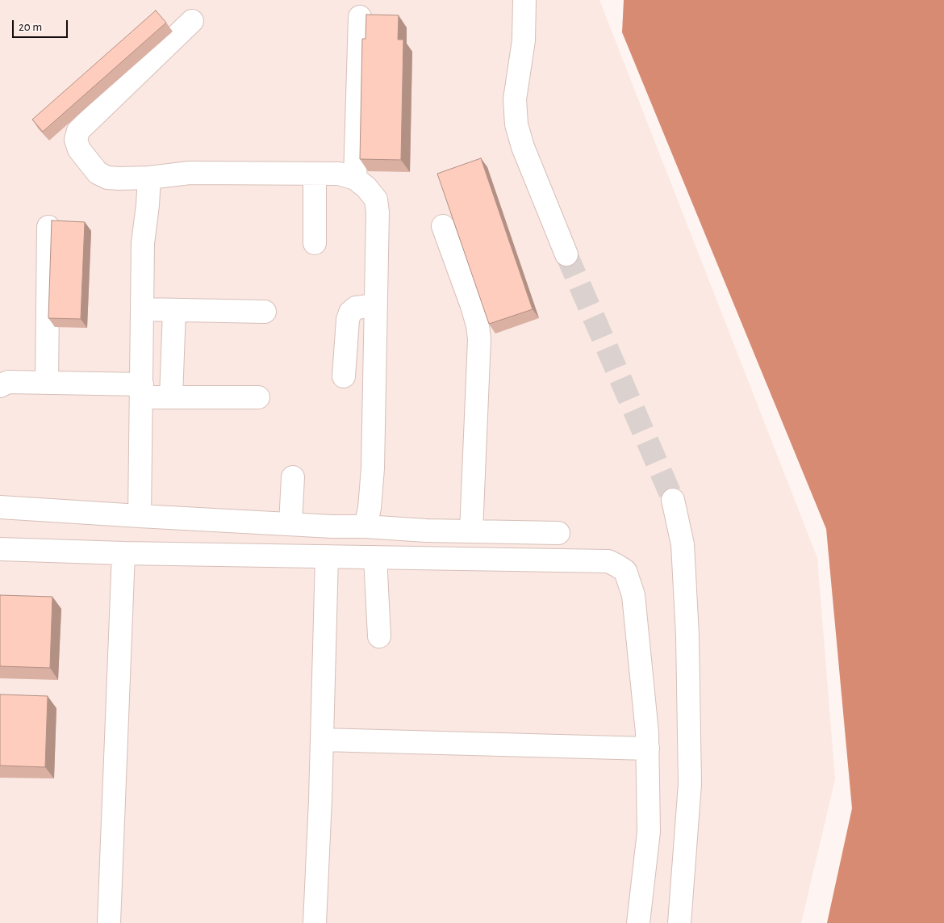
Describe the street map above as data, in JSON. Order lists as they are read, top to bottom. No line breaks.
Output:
{"scale_bar":"20 m"}
